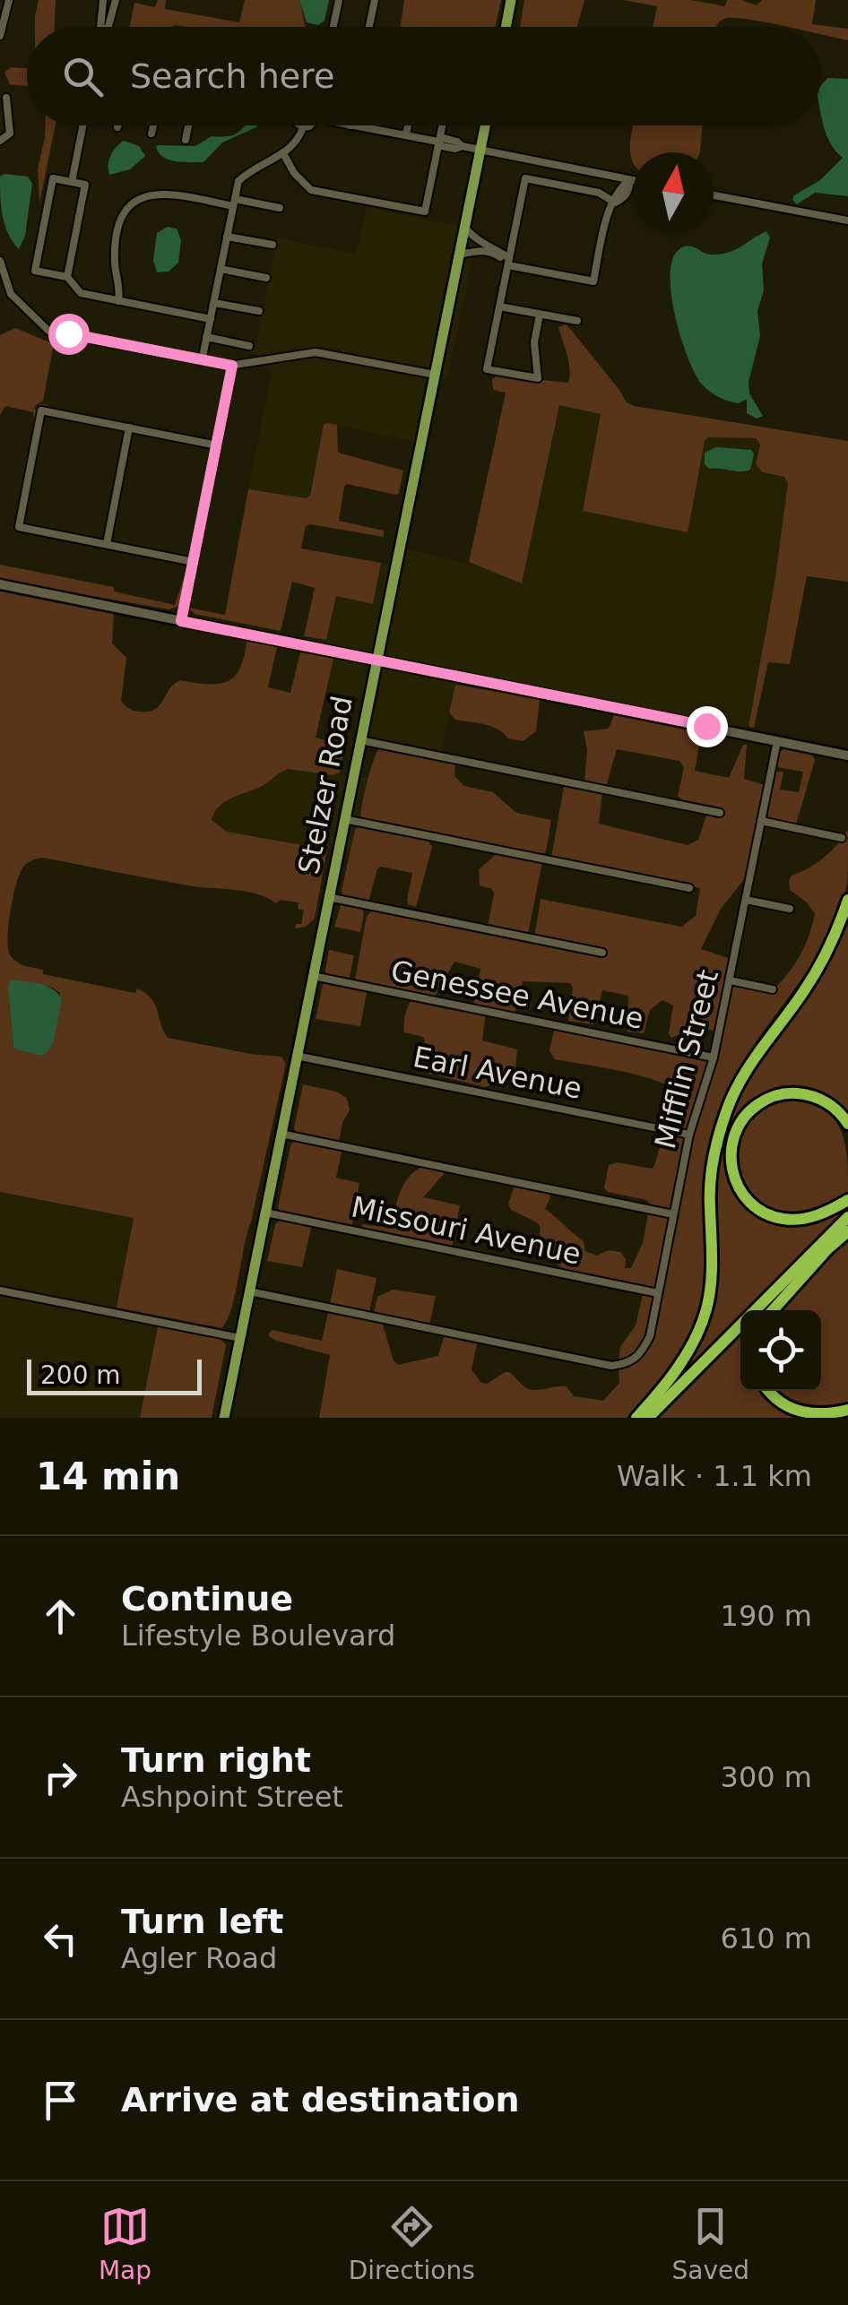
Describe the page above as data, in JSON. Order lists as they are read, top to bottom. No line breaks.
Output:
{"streets":{"main road":["Stelzer Road"],"street":["Genessee Avenue","Mifflin Street","Earl Avenue","Missouri Avenue"]},"crossings":[["Stelzer Road","Genessee Avenue"],["Stelzer Road","Mifflin Street"],["Stelzer Road","Earl Avenue"],["Stelzer Road","Missouri Avenue"],["Genessee Avenue","Mifflin Street"],["Mifflin Street","Earl Avenue"],["Mifflin Street","Missouri Avenue"]],"scale_bar":"200 m","north":"top","page":{"search":"Search here","scale":"200 m","heading":["14 min","Walk · 1.1 km"],"list":[["Continue","Lifestyle Boulevard","190 m"],["Turn right","Ashpoint Street","300 m"],["Turn left","Agler Road","610 m"],"Arrive at destination"],"nav":["Map","Directions","Saved"]}}
